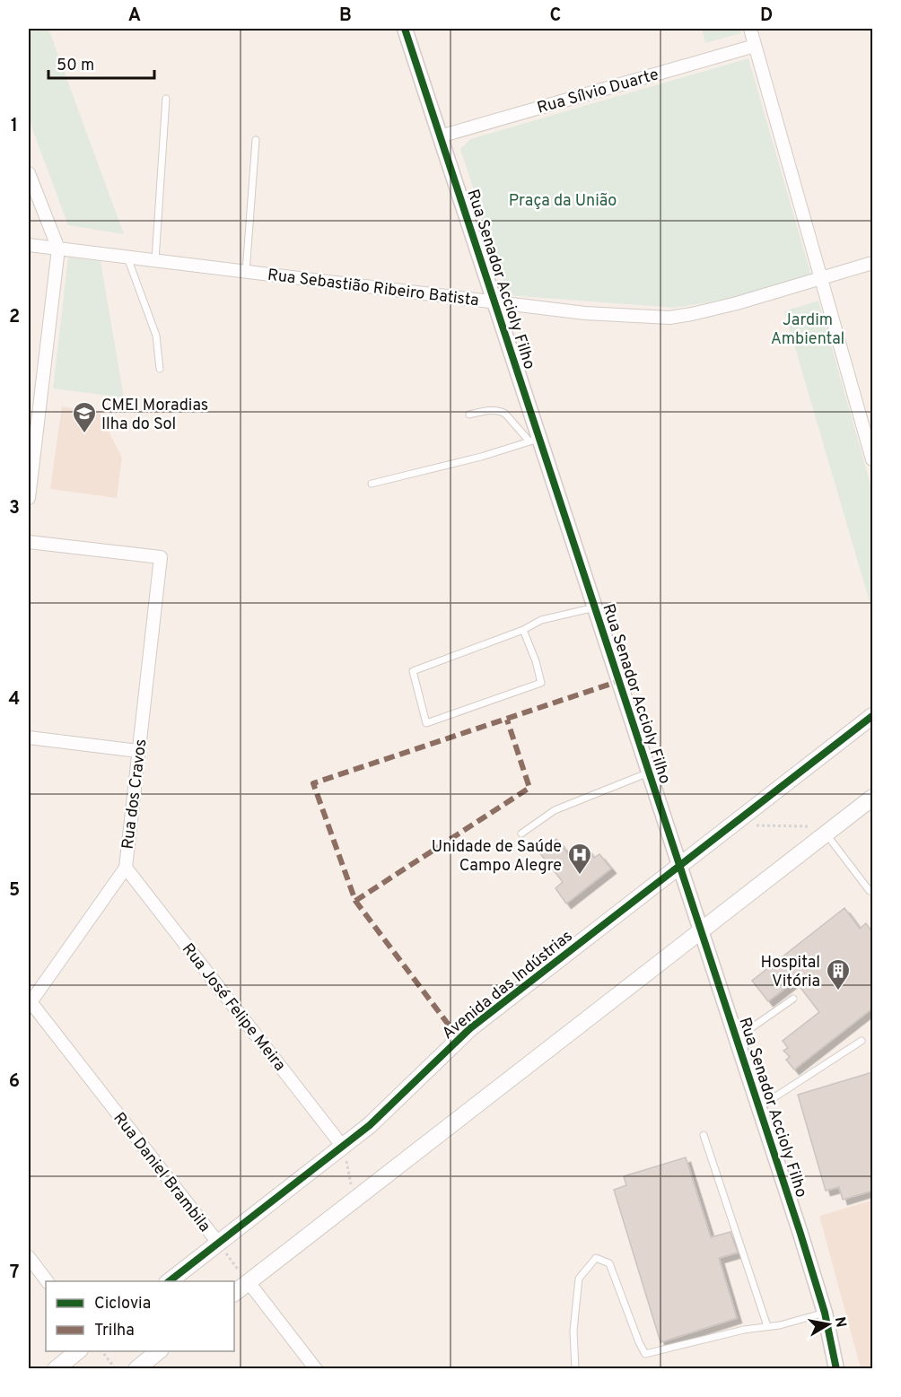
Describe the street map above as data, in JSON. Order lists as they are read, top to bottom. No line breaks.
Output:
{"streets":{"main road":["Avenida das Indústrias"],"street":["Rua Sílvio Duarte","Rua Senador Accioly Filho","Rua Sebastião Ribeiro Batista","Rua dos Cravos","Rua José Felipe Meira","Rua Daniel Brambila"]},"crossings":[["Rua Sílvio Duarte","Rua Senador Accioly Filho"],["Rua Senador Accioly Filho","Rua Sebastião Ribeiro Batista"],["Rua Senador Accioly Filho","Avenida das Indústrias"],["Rua dos Cravos","Rua José Felipe Meira"],["Rua dos Cravos","Rua Daniel Brambila"],["Avenida das Indústrias","Rua José Felipe Meira"],["Avenida das Indústrias","Rua Daniel Brambila"]],"parks":["Praça da União","Jardim Ambiental"],"places":{"school or university":["CMEI Moradias Ilha do Sol"],"hospital":["Unidade de Saúde Campo Alegre"],"building":["Hospital Vitória"]},"legend":["Ciclovia","Trilha"],"scale_bar":"50 m","north":"right","grid":{"columns":["A","B","C","D"],"rows":["1","2","3","4","5","6","7"]}}
